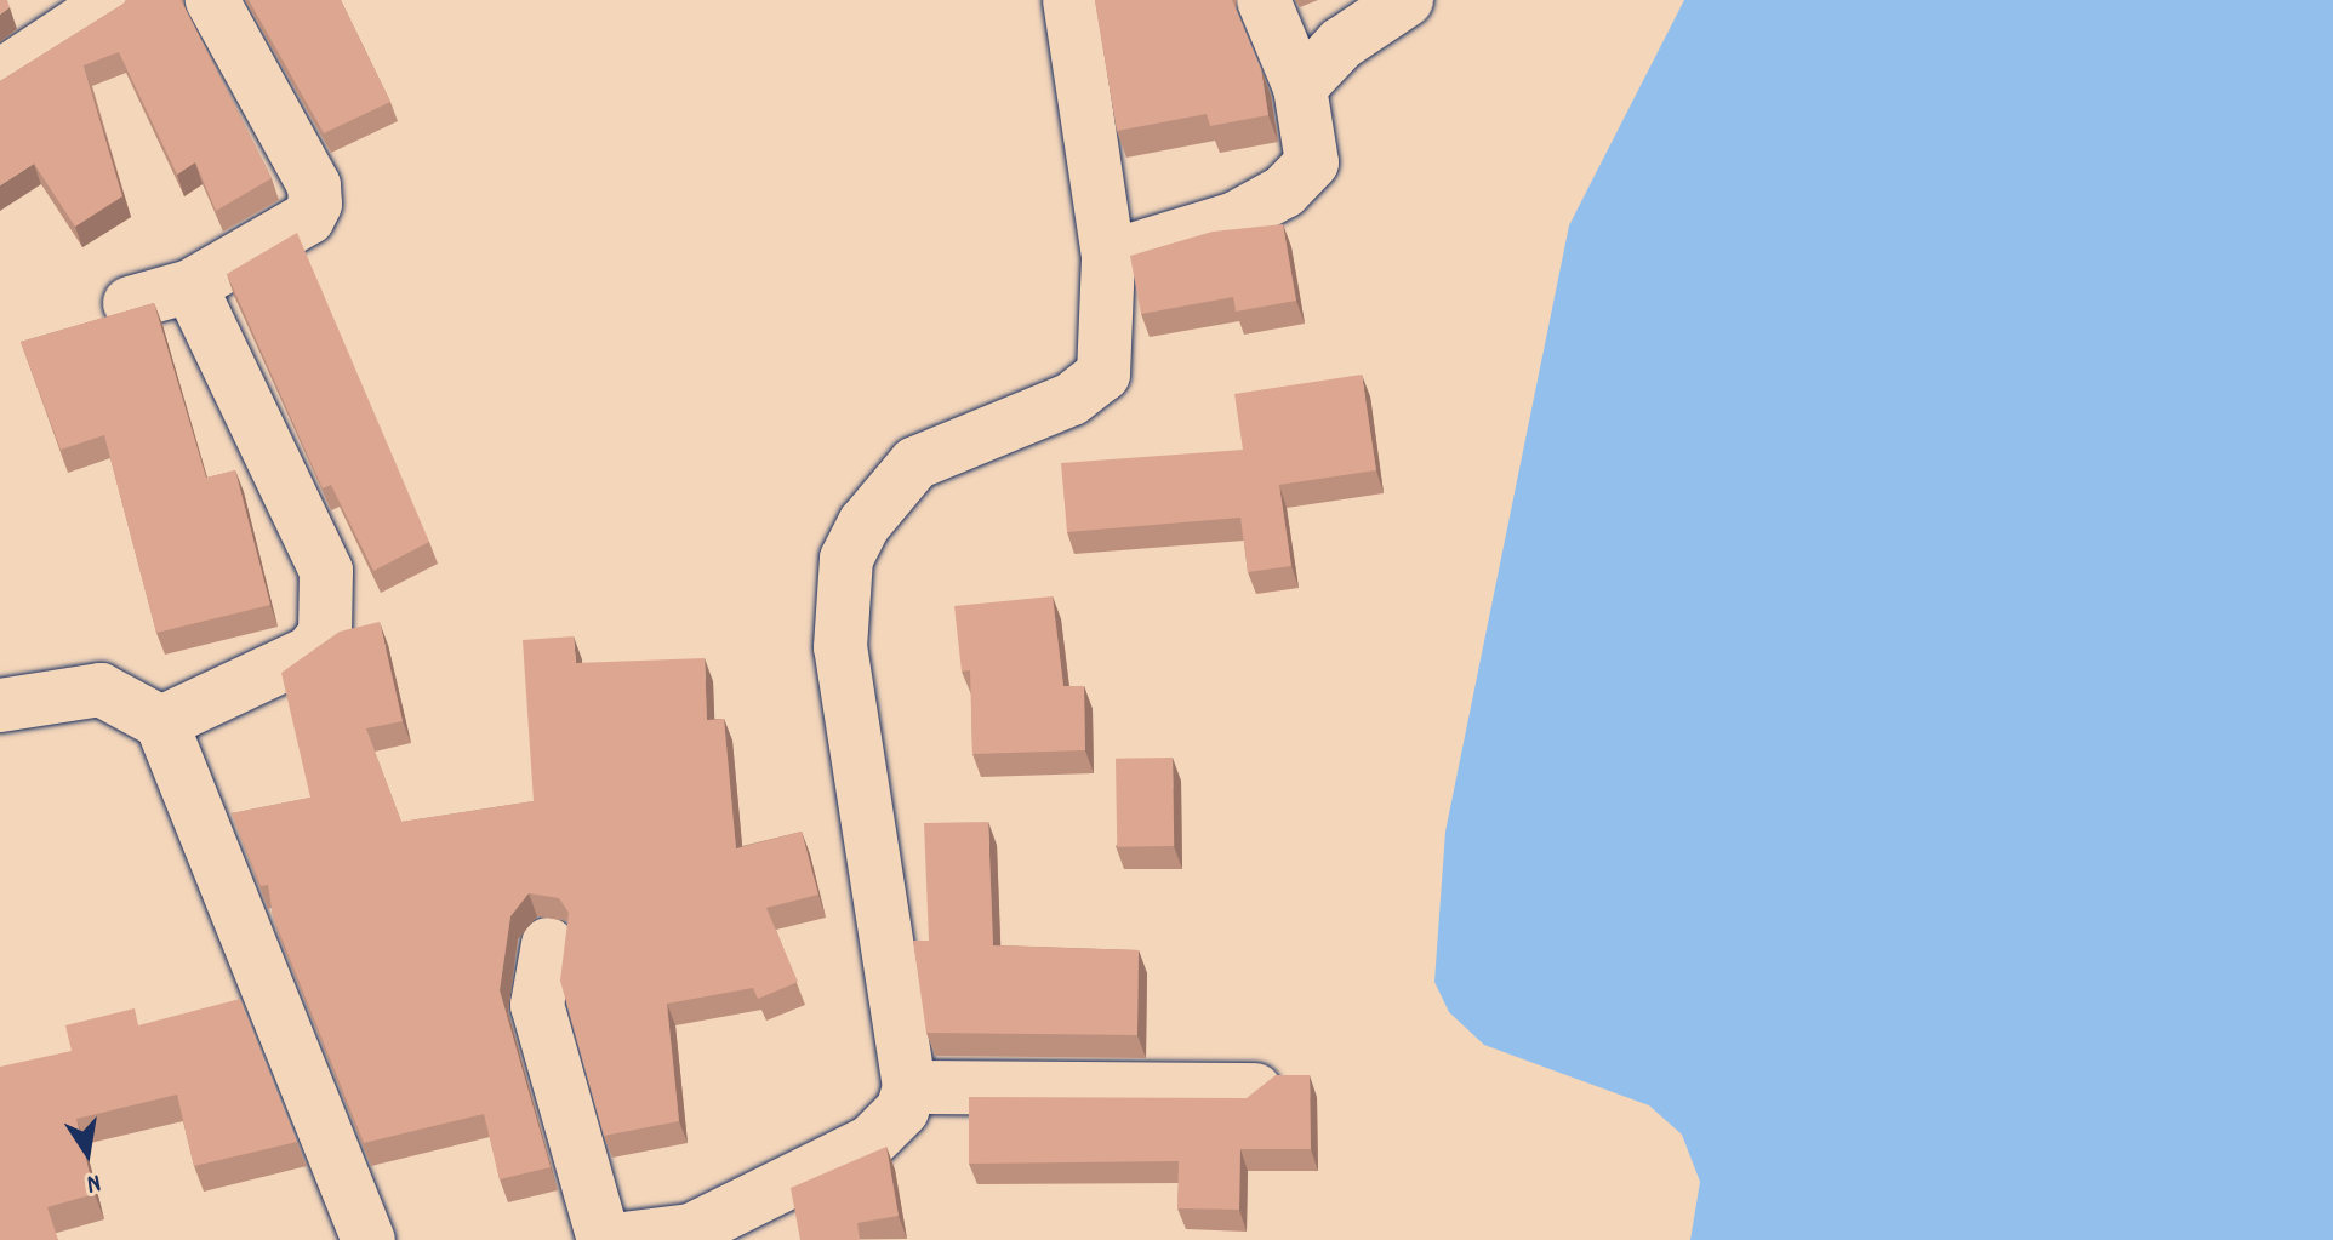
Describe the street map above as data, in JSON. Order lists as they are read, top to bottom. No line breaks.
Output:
{"north":"bottom"}
